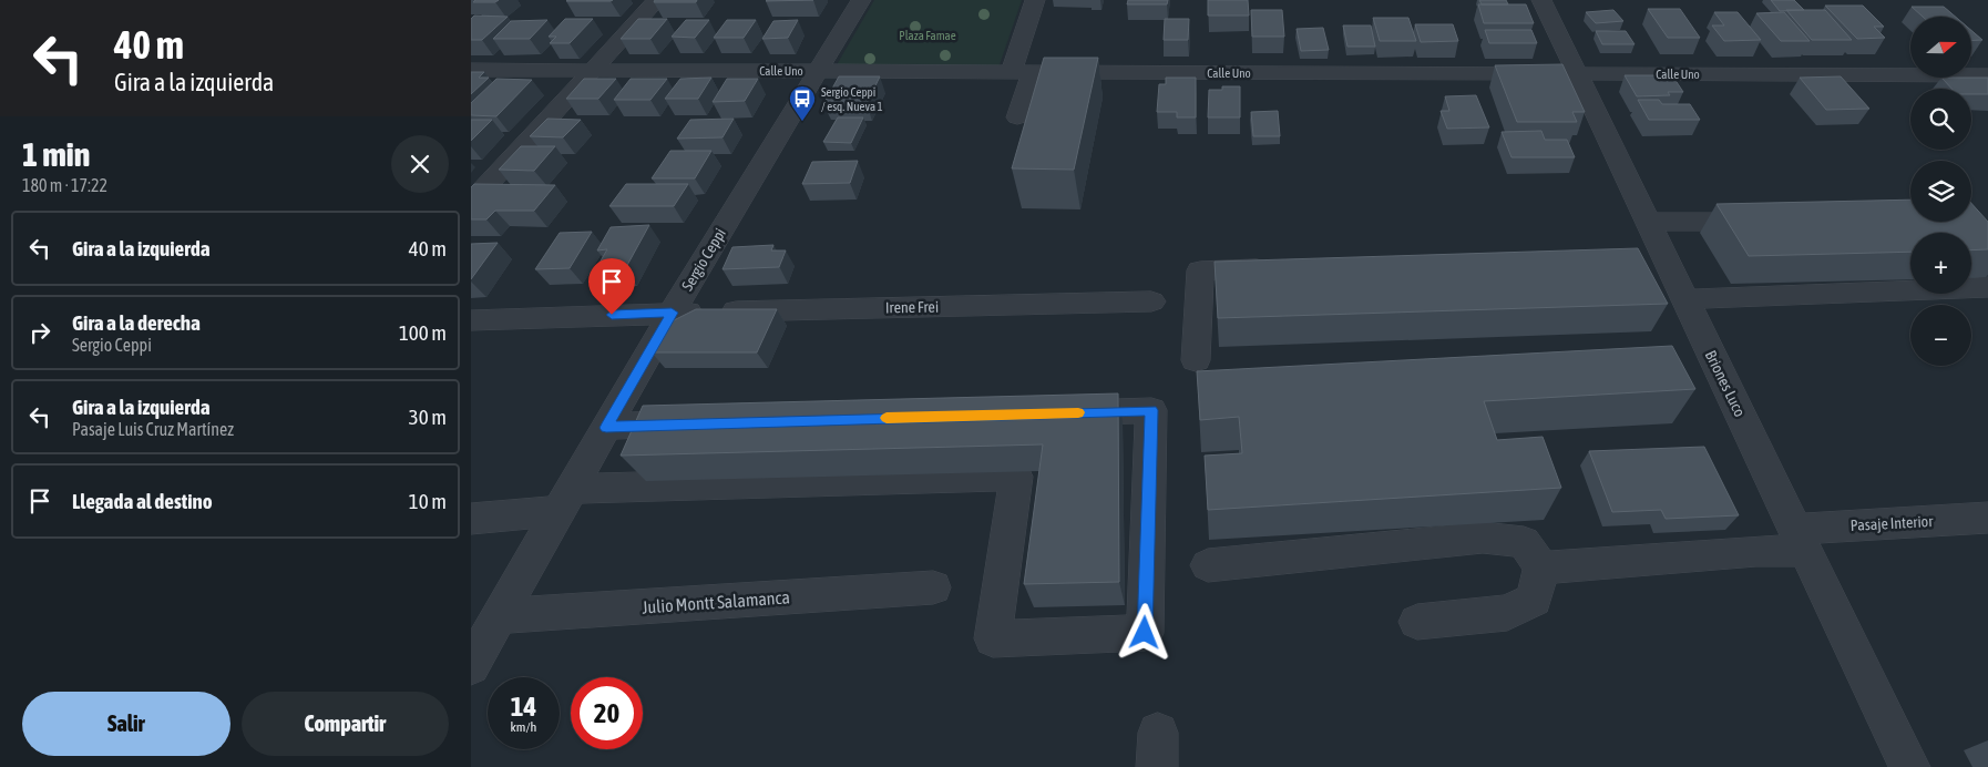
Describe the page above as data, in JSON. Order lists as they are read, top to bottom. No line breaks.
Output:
{"streets":{"street":["Calle Uno","Sergio Ceppi","Irene Frei","Briones Luco","Pasaje Interior","Julio Montt Salamanca"]},"crossings":[["Calle Uno","Sergio Ceppi"],["Calle Uno","Briones Luco"],["Sergio Ceppi","Irene Frei"],["Sergio Ceppi","Julio Montt Salamanca"],["Briones Luco","Pasaje Interior"]],"parks":["Plaza Famae"],"places":{"bus stop":["Sergio Ceppi / esq. Nueva 1"]},"north":"right","page":{"turn":["40 m","Gira a la izquierda"],"map_buttons":["+","−"],"heading":["1 min","180 m · 17:22"],"list":[{"name":"Gira a la izquierda","value":"40 m"},{"name":"Gira a la derecha","note":"Sergio Ceppi","value":"100 m"},{"name":"Gira a la izquierda","note":"Pasaje Luis Cruz Martínez","value":"30 m"},{"name":"Llegada al destino","value":"10 m"}],"speed":"14 km/h","limit":"20","buttons":["Salir","Compartir"]}}
